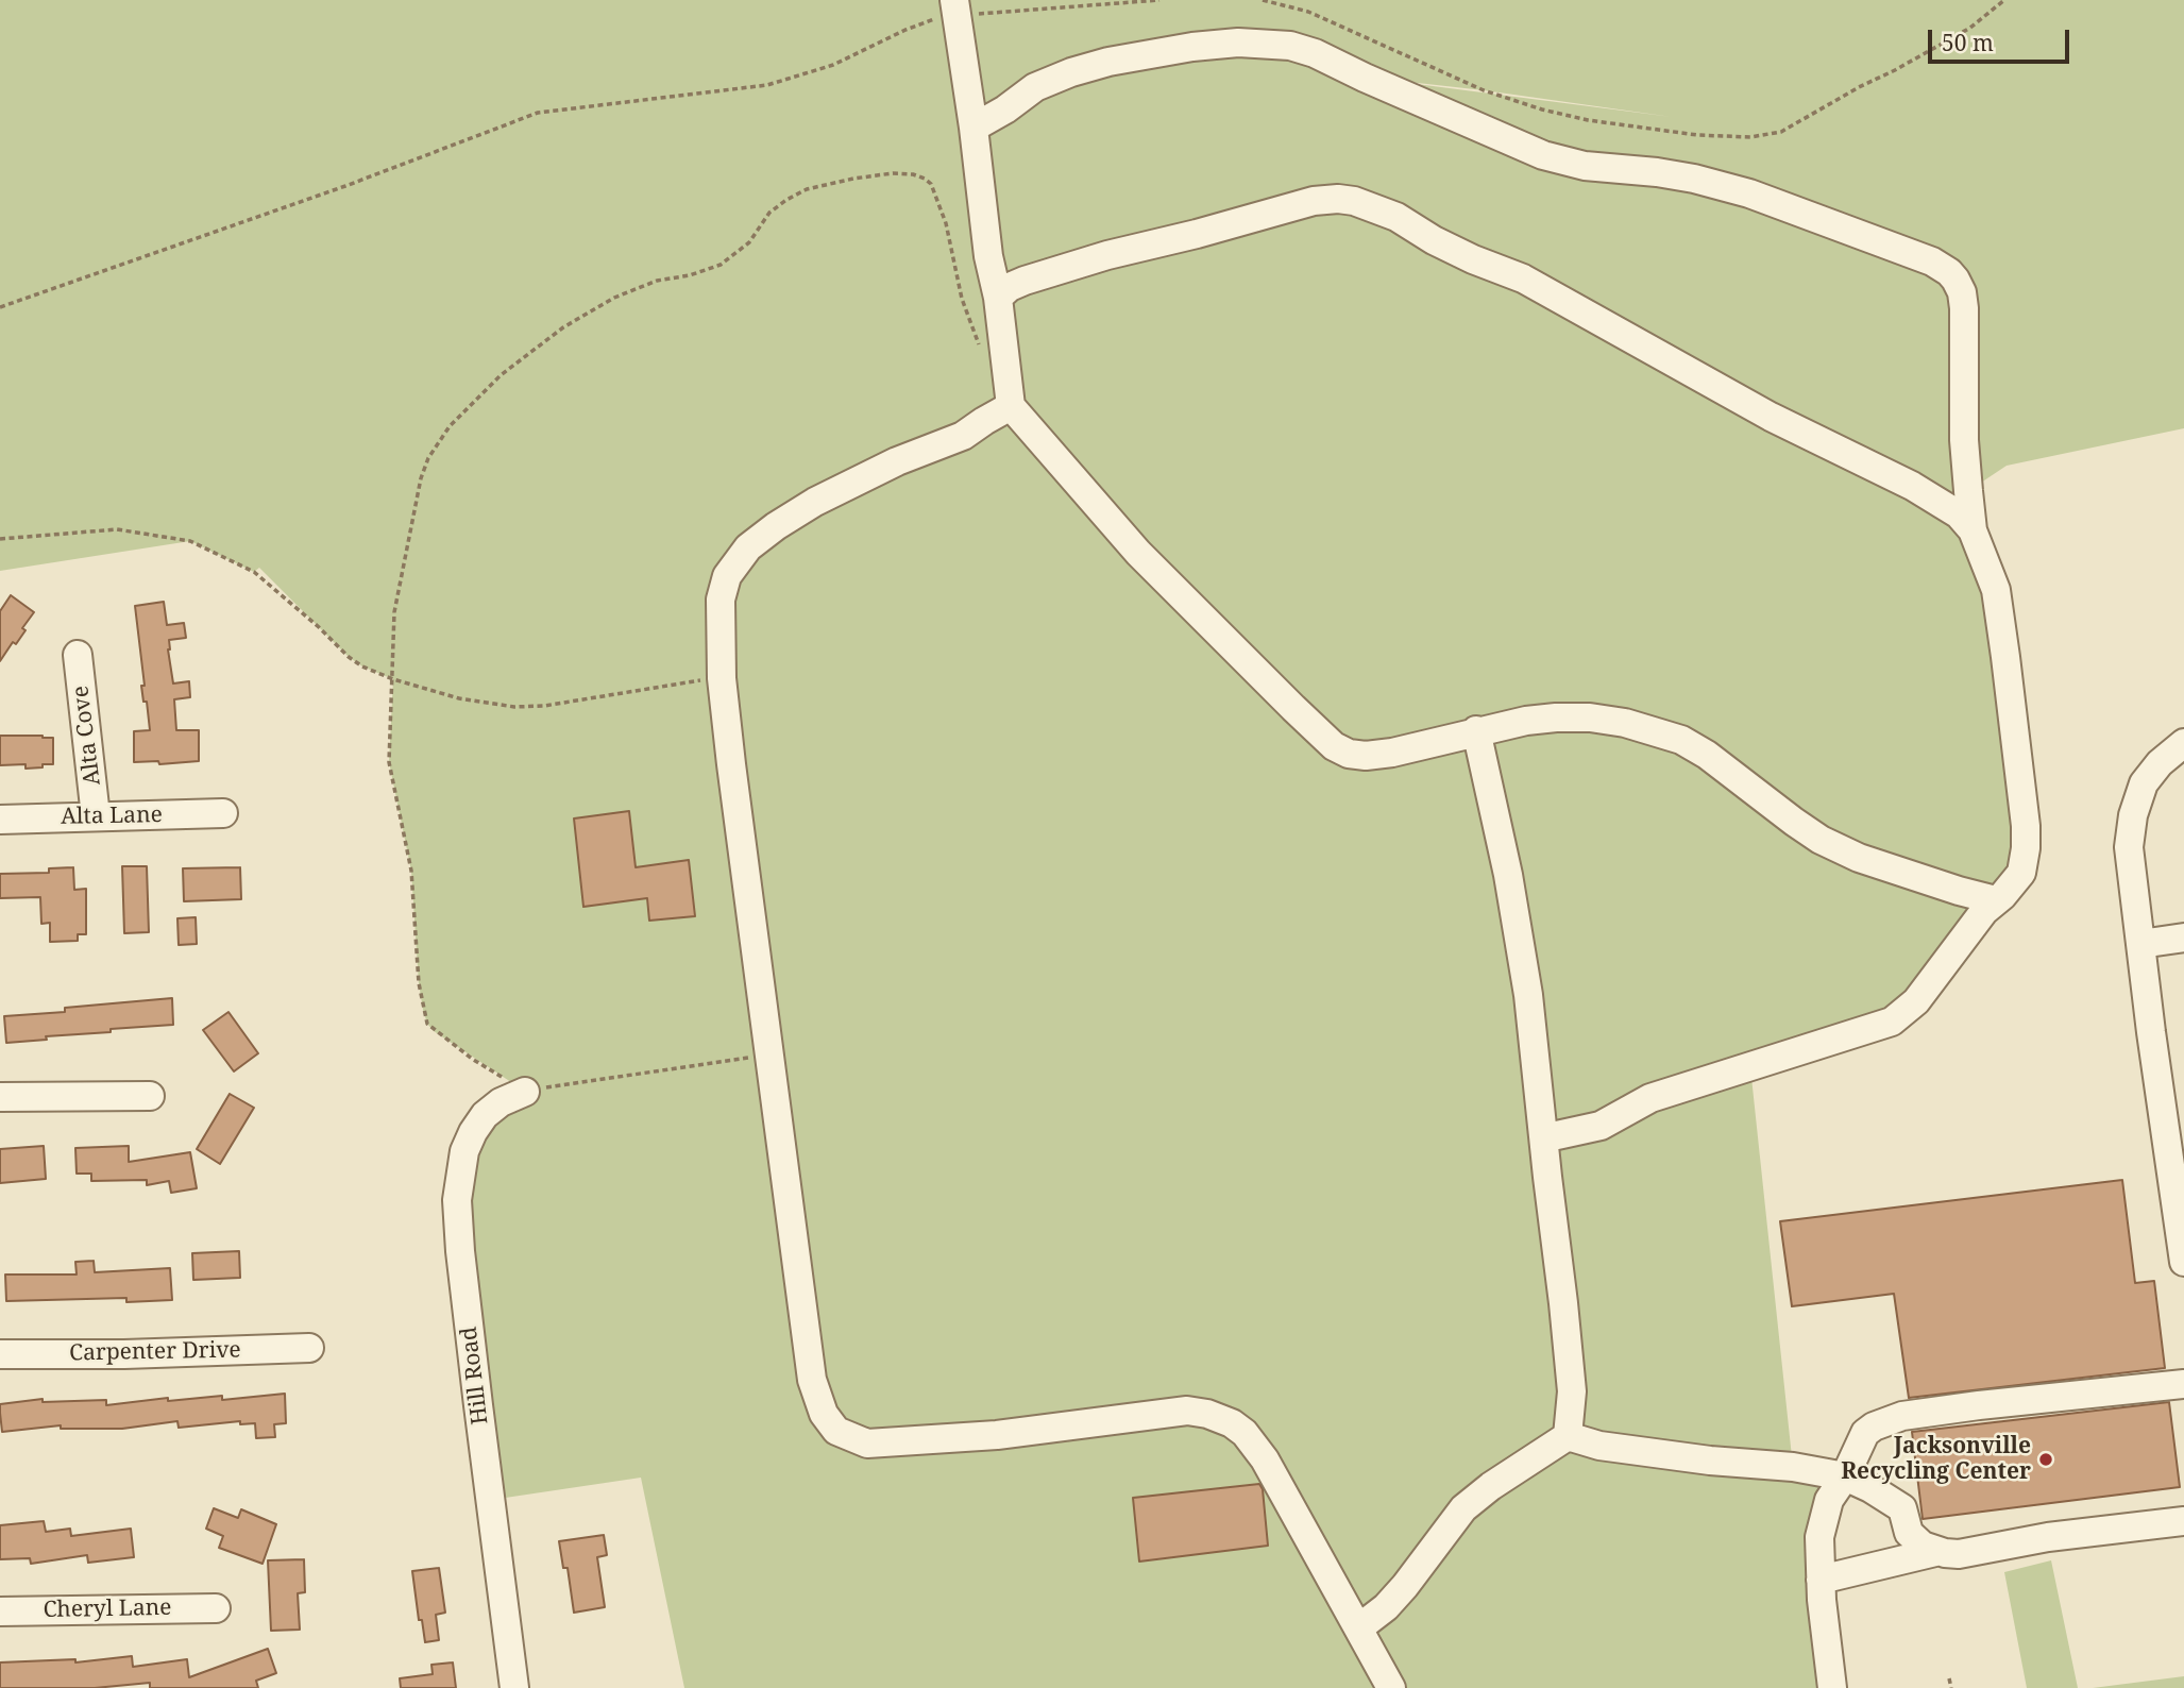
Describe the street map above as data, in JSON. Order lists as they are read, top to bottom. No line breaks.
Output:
{"streets":{"street":["Alta Cove","Alta Lane","Carpenter Drive","Hill Road","Cheryl Lane"]},"crossings":[["Alta Cove","Alta Lane"]],"places":["Jacksonville Recycling Center"],"scale_bar":"50 m"}
